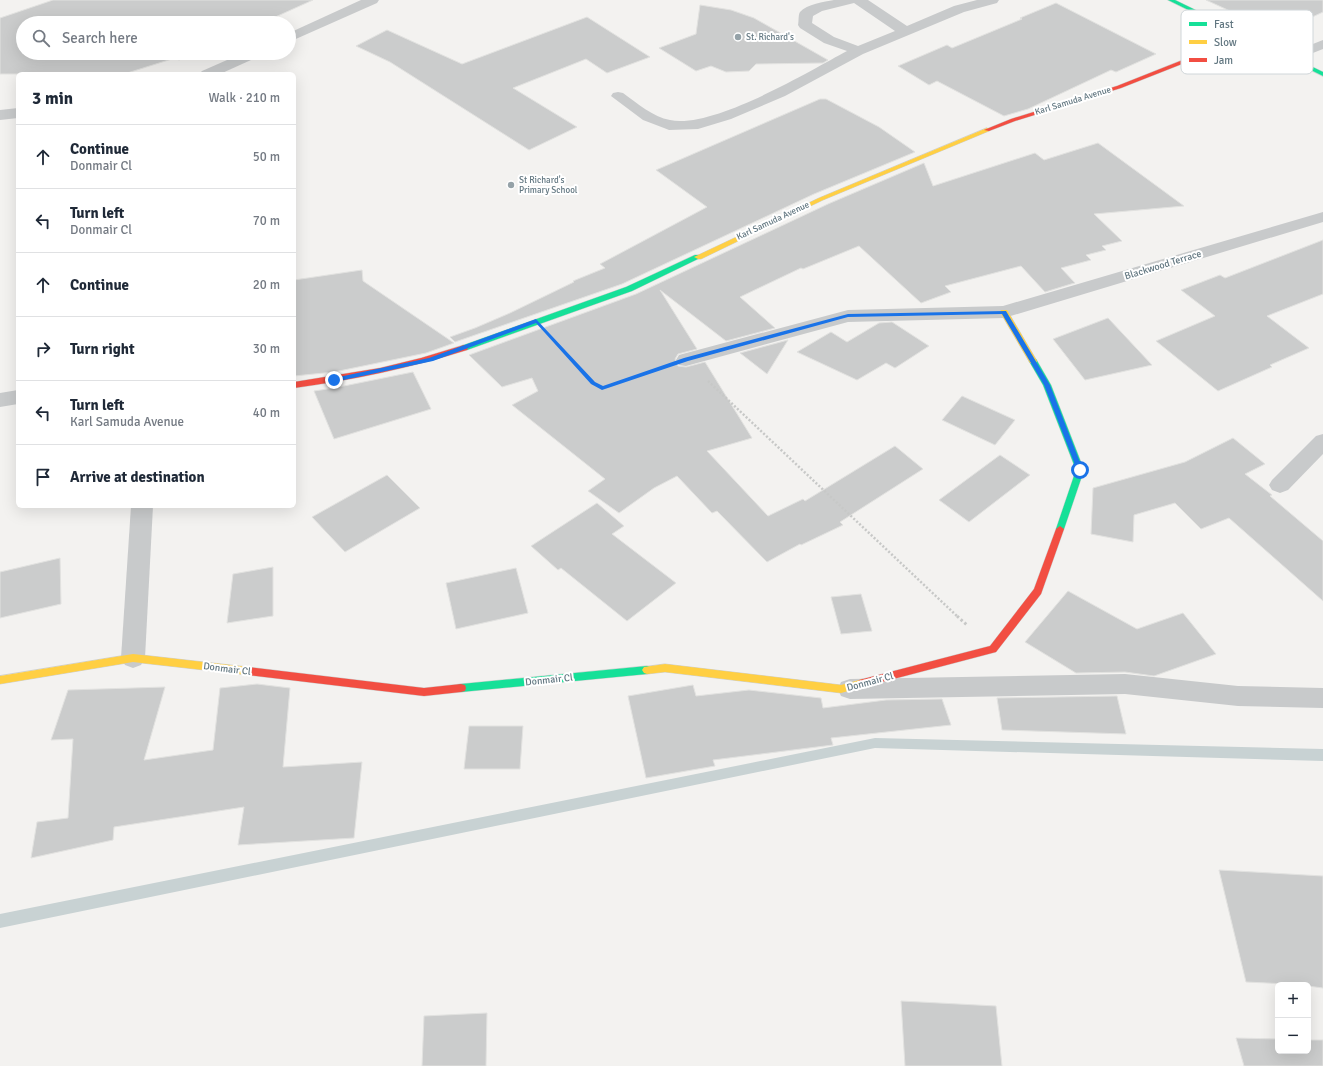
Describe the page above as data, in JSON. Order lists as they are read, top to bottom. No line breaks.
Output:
{"streets":{"street":["Karl Samuda Avenue","Blackwood Terrace","Donmair Cl"]},"places":["St. Richard's","St Richard's Primary School"],"legend":["Fast","Slow","Jam"],"page":{"search":"Search here","heading":["3 min","Walk · 210 m"],"list":[["Continue","Donmair Cl","50 m"],["Turn left","Donmair Cl","70 m"],["Continue","20 m"],["Turn right","30 m"],["Turn left","Karl Samuda Avenue","40 m"],"Arrive at destination"],"map_buttons":["+","−"]}}
